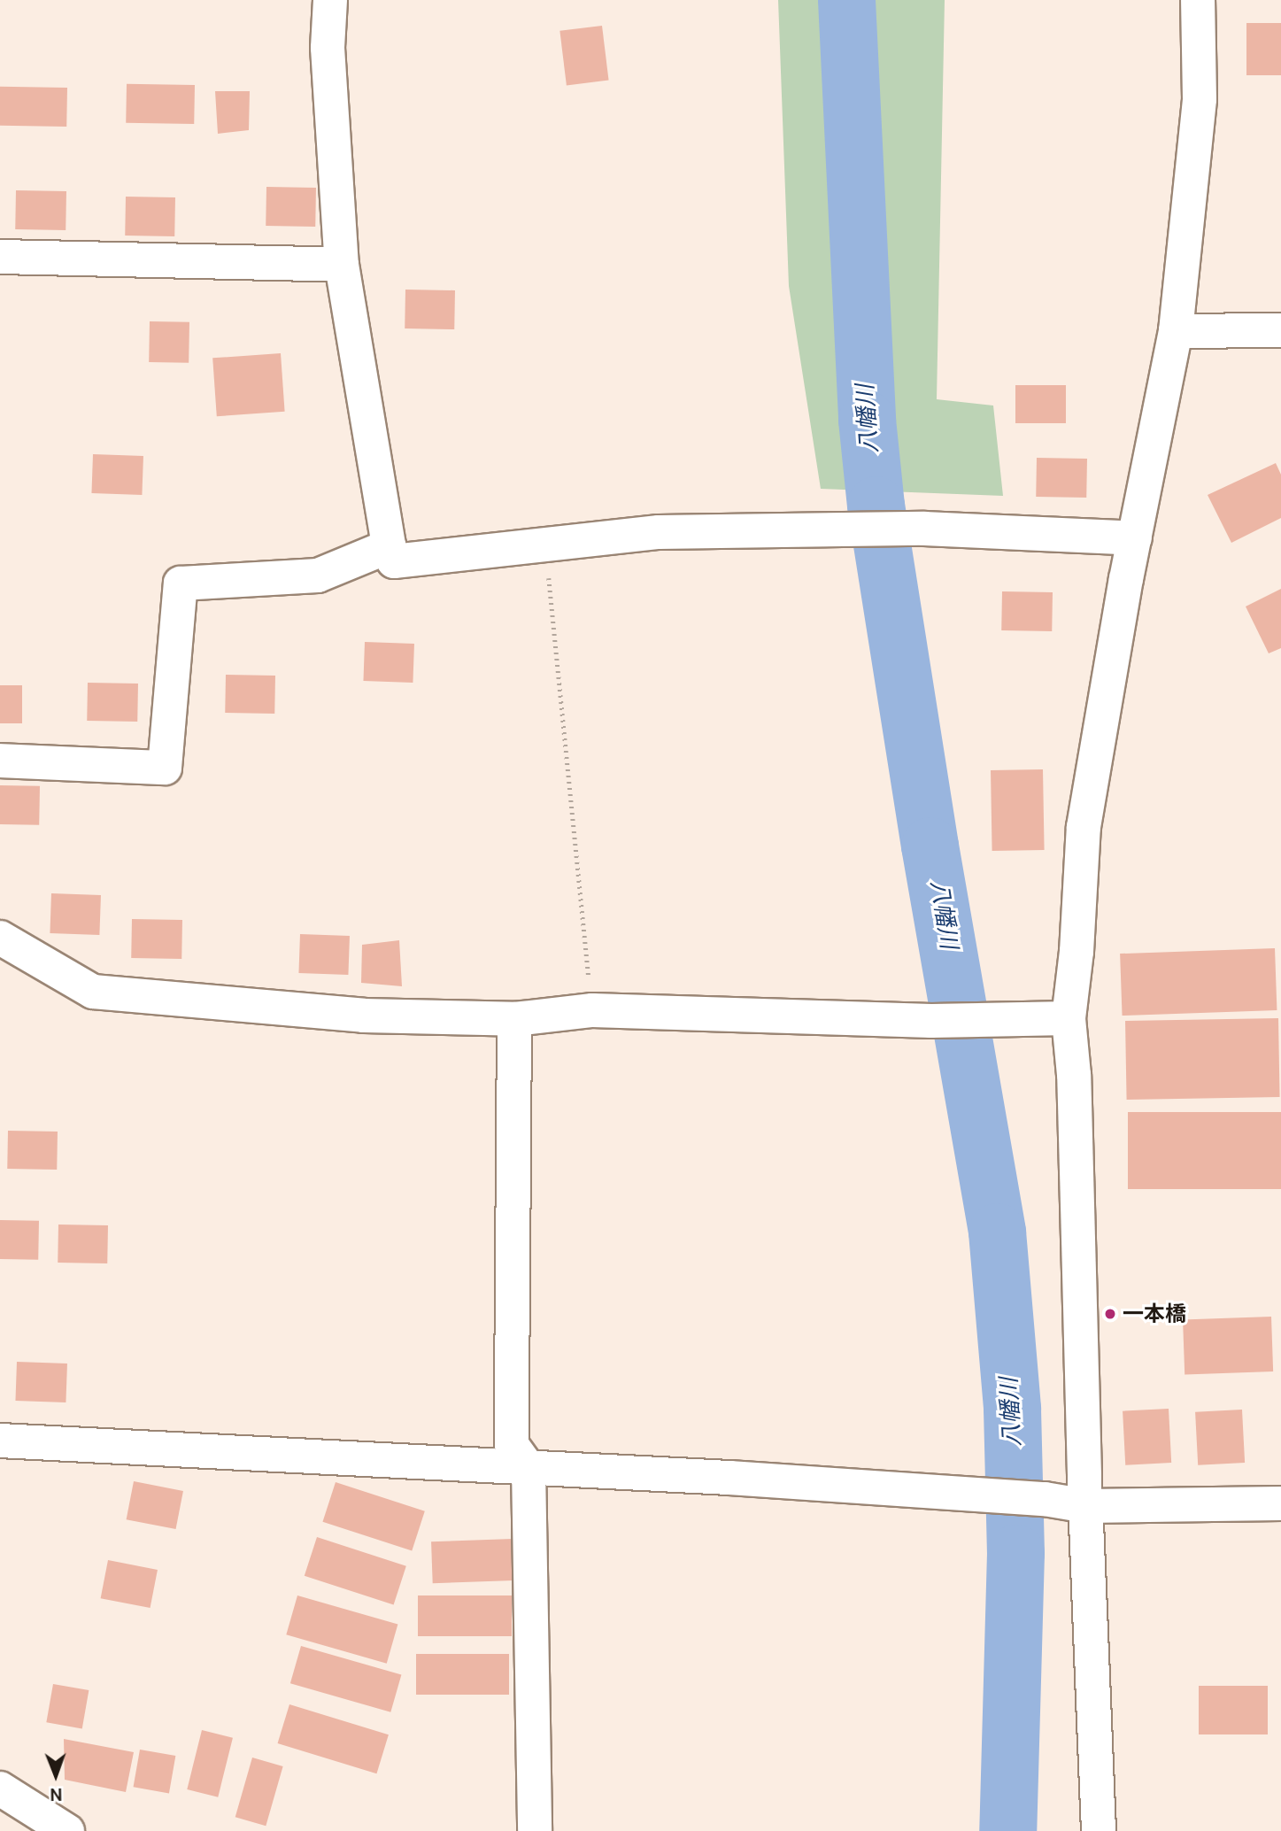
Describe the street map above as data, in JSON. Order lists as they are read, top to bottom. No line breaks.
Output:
{"water":["八幡川"],"places":["一本橋"],"north":"bottom"}
